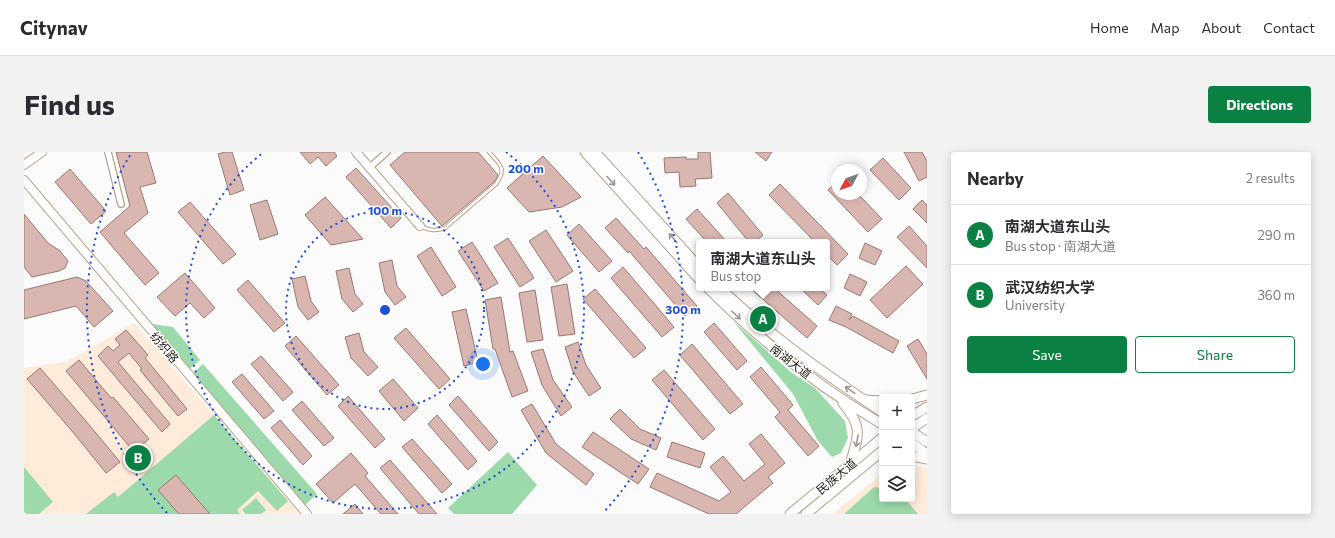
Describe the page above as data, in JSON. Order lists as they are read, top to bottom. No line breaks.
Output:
{"streets":{"main road":["纺织路","南湖大道","民族大道"]},"north":"bottom left","page":{"header":"Citynav","nav":["Home","Map","About","Contact"],"buttons":["Directions",["Save","Share"]],"title":"Find us","heading":["Nearby","2 results"],"list":[{"mark":"A","name":"南湖大道东山头","note":"Bus stop · 南湖大道","value":"290 m"},{"mark":"B","name":"武汉纺织大学","note":"University","value":"360 m"}],"popup":["南湖大道东山头","Bus stop"],"pins":["A","B"],"map_buttons":["+","−"]},"rings":["200 m","100 m","300 m"]}
